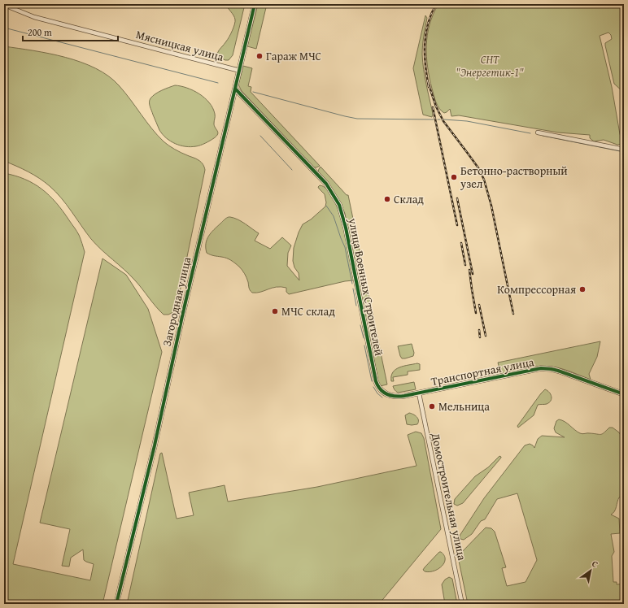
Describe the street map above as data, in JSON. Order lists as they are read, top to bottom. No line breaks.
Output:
{"streets":{"street":["Мясницкая улица","улица Военных Строителей","Загородная улица","Транспортная улица","Домостроительная улица"]},"crossings":[["Мясницкая улица","Загородная улица"],["улица Военных Строителей","Загородная улица"],["улица Военных Строителей","Транспортная улица"],["улица Военных Строителей","Домостроительная улица"],["Транспортная улица","Домостроительная улица"]],"parks":["СНТ \"Энергетик-1\""],"places":["Гараж МЧС","Бетонно-растворный узел","Склад","Компрессорная","МЧС склад","Мельница"],"scale_bar":"200 m","north":"top right"}
